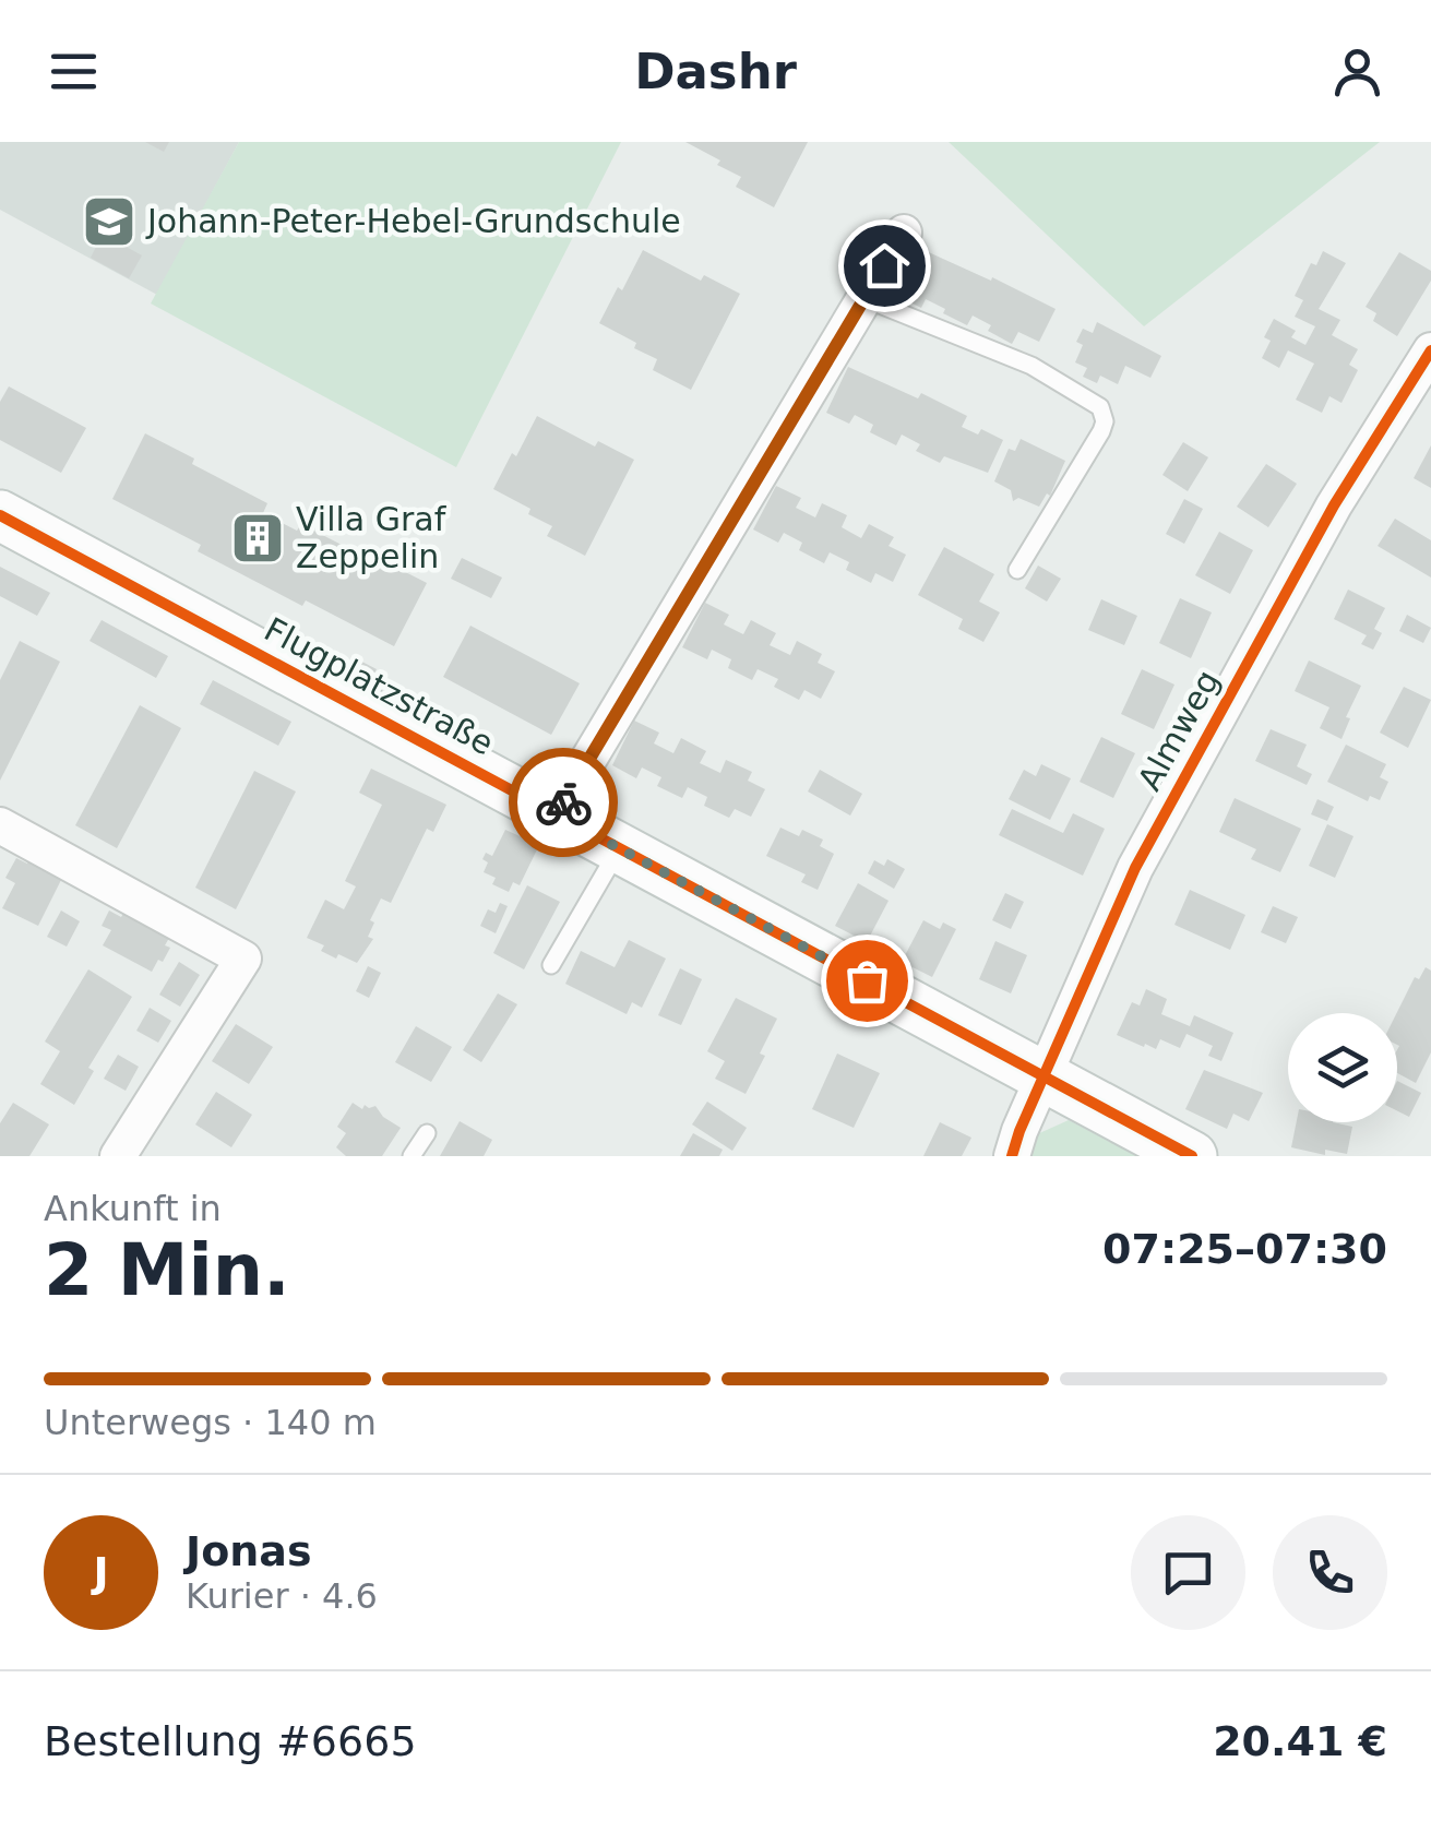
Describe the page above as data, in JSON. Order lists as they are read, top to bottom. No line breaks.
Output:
{"streets":{"street":["Flugplatzstraße","Almweg"]},"crossings":[["Flugplatzstraße","Almweg"]],"places":{"school or university":["Johann-Peter-Hebel-Grundschule"],"building":["Villa Graf Zeppelin"]},"page":{"header":"Dashr","heading":["2 Min.","Ankunft in","07:25–07:30"],"panel":["Jonas","Kurier · 4.6","Bestellung #6665","20.41 €"],"bar":"Unterwegs · 140 m","round":"J"}}
